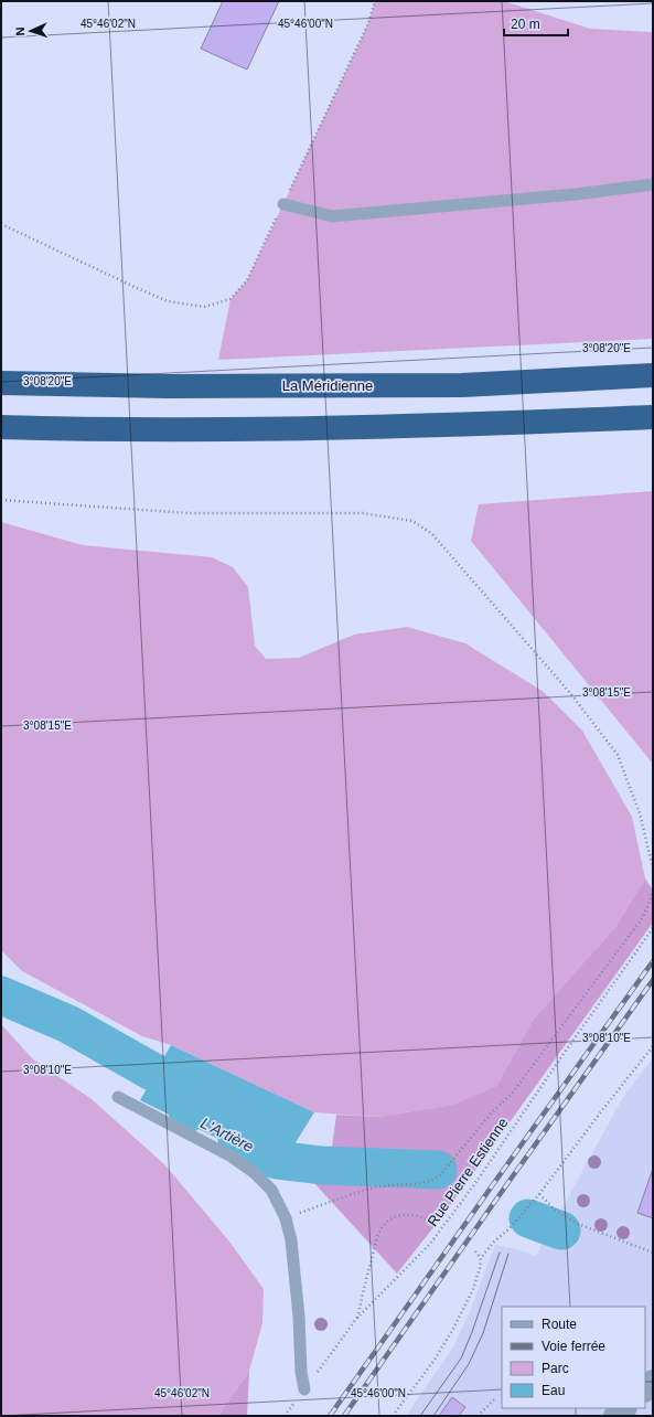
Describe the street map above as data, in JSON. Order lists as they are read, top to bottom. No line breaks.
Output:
{"streets":{"highway":["La Méridienne"],"path":["Rue Pierre Estienne"]},"water":["L'Artière"],"legend":["Route","Voie ferrée","Parc","Eau"],"scale_bar":"20 m","north":"left","coordinates":["45°46'02\"N","45°46'00\"N","3°08'20\"E","3°08'15\"E","3°08'10\"E"]}
